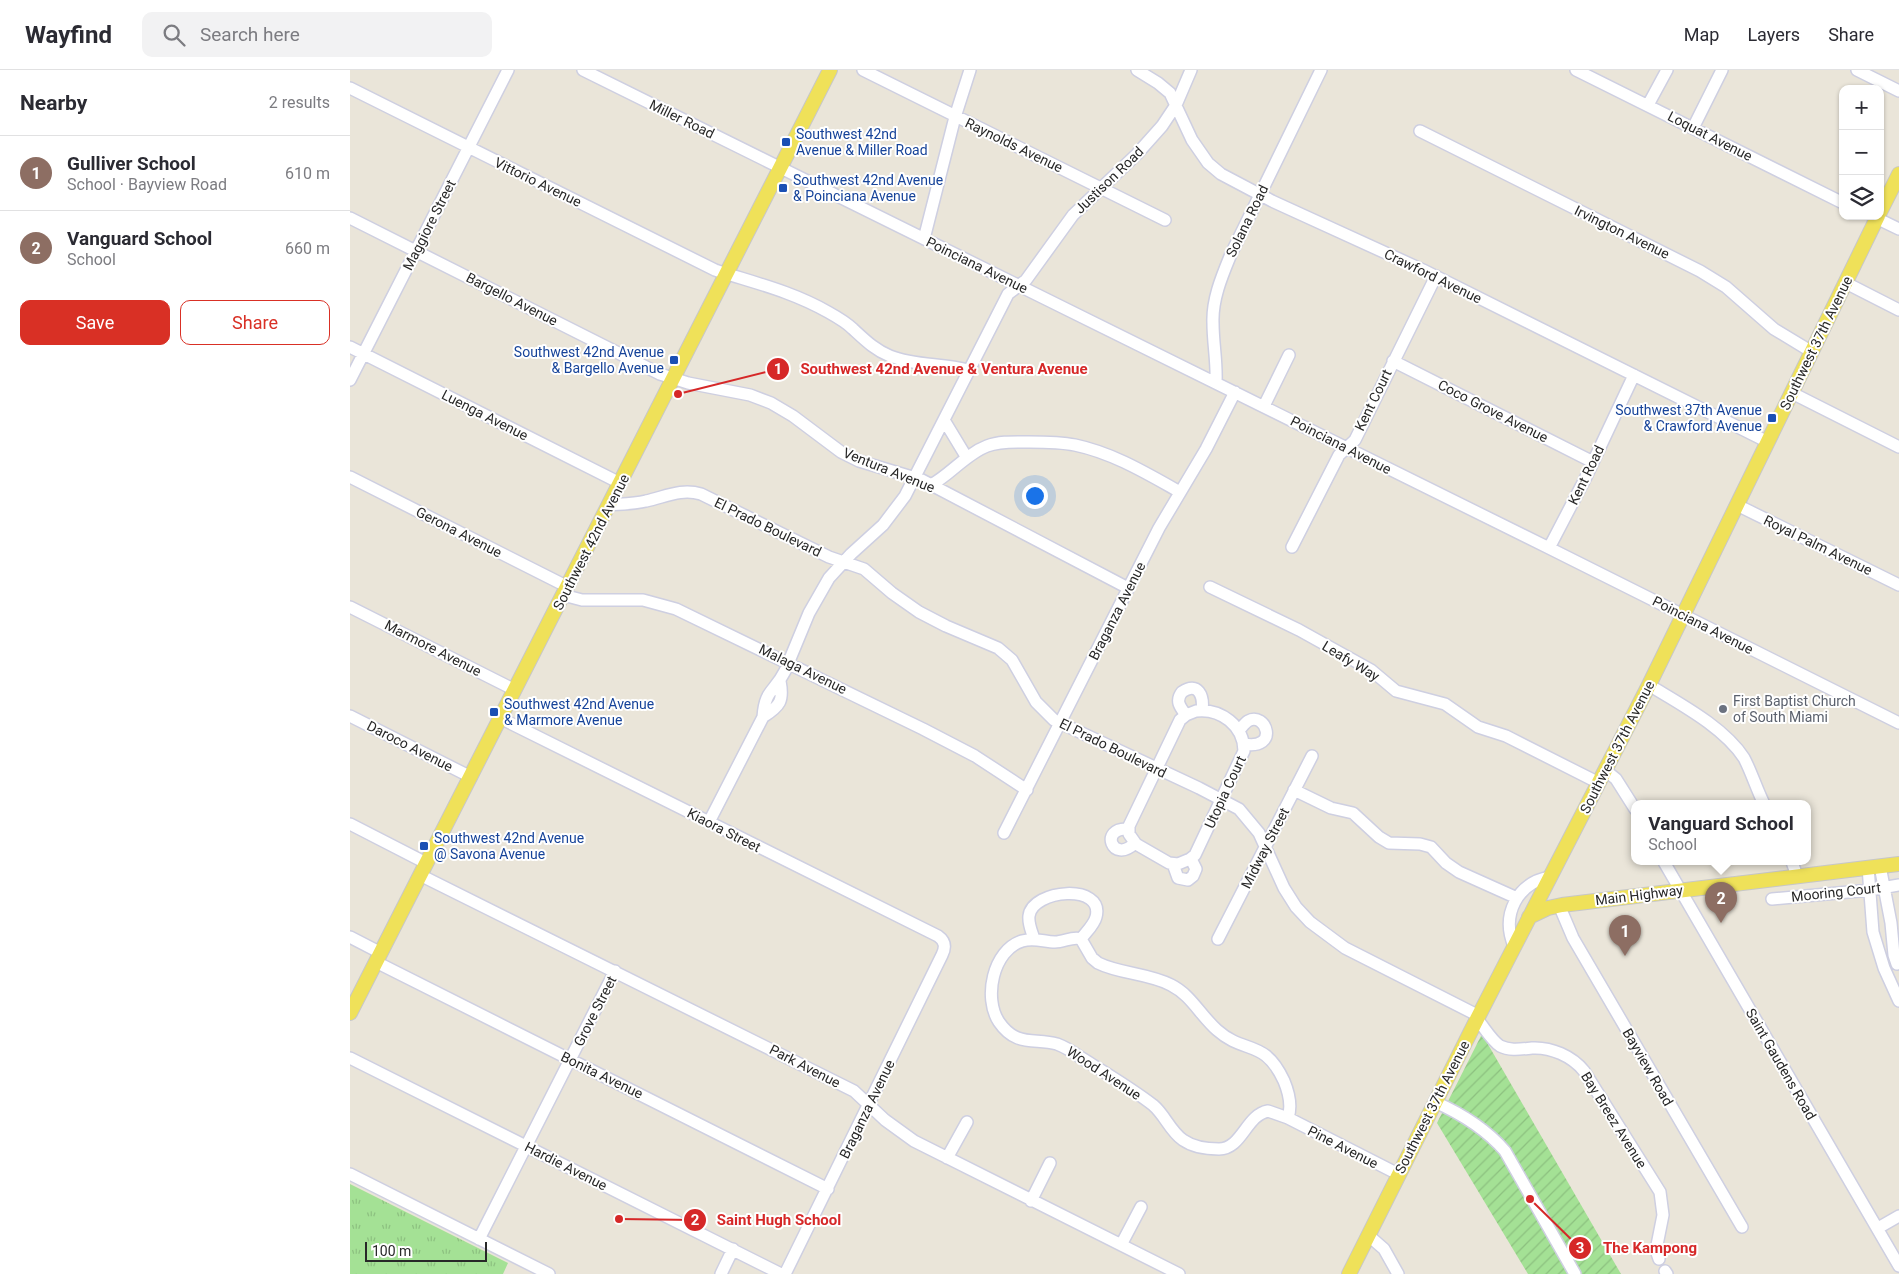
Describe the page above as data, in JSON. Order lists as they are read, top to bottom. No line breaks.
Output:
{"streets":{"main road":["Southwest 37th Avenue","Southwest 42nd Avenue","Main Highway"],"street":["Miller Road","Loquat Avenue","Raynolds Avenue","Justison Road","Vittorio Avenue","Solana Road","Maggiore Street","Irvington Avenue","Poinciana Avenue","Crawford Avenue","Bargello Avenue","Kent Court","Coco Grove Avenue","Luenga Avenue","Ventura Avenue","Kent Road","El Prado Boulevard","Gerona Avenue","Royal Palm Avenue","Braganza Avenue","Marmore Avenue","Leafy Way","Malaga Avenue","Daroco Avenue","Utopia Court","Kiaora Street","Midway Street","Mooring Court","Grove Street","Saint Gaudens Road","Park Avenue","Bayview Road","Wood Avenue","Bonita Avenue","Bay Breez Avenue","Pine Avenue","Hardie Avenue"]},"crossings":[["Miller Road","Poinciana Avenue"],["Miller Road","Southwest 42nd Avenue"],["Raynolds Avenue","Justison Road"],["Justison Road","Vittorio Avenue"],["Justison Road","Poinciana Avenue"],["Justison Road","Crawford Avenue"],["Justison Road","Ventura Avenue"],["Justison Road","El Prado Boulevard"],["Justison Road","Malaga Avenue"],["Justison Road","Kiaora Street"],["Vittorio Avenue","Maggiore Street"],["Vittorio Avenue","Southwest 42nd Avenue"],["Solana Road","Poinciana Avenue"],["Solana Road","Crawford Avenue"],["Maggiore Street","Bargello Avenue"],["Maggiore Street","Luenga Avenue"],["Irvington Avenue","Southwest 37th Avenue"],["Poinciana Avenue","Southwest 37th Avenue"],["Poinciana Avenue","Kent Court"],["Poinciana Avenue","Kent Road"],["Poinciana Avenue","Southwest 42nd Avenue"],["Poinciana Avenue","Braganza Avenue"],["Crawford Avenue","Southwest 37th Avenue"],["Crawford Avenue","Kent Court"],["Crawford Avenue","Kent Road"],["Bargello Avenue","Ventura Avenue"],["Bargello Avenue","Southwest 42nd Avenue"],["Southwest 37th Avenue","El Prado Boulevard"],["Southwest 37th Avenue","Royal Palm Avenue"],["Southwest 37th Avenue","Leafy Way"],["Southwest 37th Avenue","Main Highway"],["Southwest 37th Avenue","Bay Breez Avenue"],["Southwest 37th Avenue","Pine Avenue"],["Kent Court","Coco Grove Avenue"],["Coco Grove Avenue","Kent Road"],["Luenga Avenue","Southwest 42nd Avenue"],["Ventura Avenue","Southwest 42nd Avenue"],["Ventura Avenue","Braganza Avenue"],["El Prado Boulevard","Southwest 42nd Avenue"],["El Prado Boulevard","Braganza Avenue"],["El Prado Boulevard","Utopia Court"],["El Prado Boulevard","Midway Street"],["El Prado Boulevard","Bay Breez Avenue"],["Gerona Avenue","Southwest 42nd Avenue"],["Gerona Avenue","Malaga Avenue"],["Southwest 42nd Avenue","Marmore Avenue"],["Southwest 42nd Avenue","Malaga Avenue"],["Southwest 42nd Avenue","Daroco Avenue"],["Southwest 42nd Avenue","Kiaora Street"],["Southwest 42nd Avenue","Park Avenue"],["Southwest 42nd Avenue","Bonita Avenue"],["Braganza Avenue","Malaga Avenue"],["Braganza Avenue","Kiaora Street"],["Braganza Avenue","Park Avenue"],["Braganza Avenue","Bonita Avenue"],["Braganza Avenue","Hardie Avenue"],["Main Highway","Saint Gaudens Road"],["Main Highway","Bayview Road"],["Grove Street","Park Avenue"],["Grove Street","Bonita Avenue"],["Grove Street","Hardie Avenue"],["Wood Avenue","Pine Avenue"]],"places":{"transit":["Southwest 42nd Avenue & Miller Road","Southwest 42nd Avenue & Poinciana Avenue","Southwest 42nd Avenue & Bargello Avenue","Southwest 37th Avenue & Crawford Avenue","Southwest 42nd Avenue & Marmore Avenue","Southwest 42nd Avenue @ Savona Avenue"],"other":["Southwest 42nd Avenue & Ventura Avenue","First Baptist Church of South Miami","The Kampong","Saint Hugh School"]},"scale_bar":"100 m","page":{"header":"Wayfind","search":"Search here","nav":["Map","Layers","Share"],"heading":["Nearby","2 results"],"map_buttons":["+","−"],"list":[{"mark":"1","name":"Gulliver School","note":"School · Bayview Road","value":"610 m"},{"mark":"2","name":"Vanguard School","note":"School","value":"660 m"}],"buttons":["Save","Share"],"popup":["Vanguard School","School"],"pins":["2","1"],"scale":"100 m"}}
